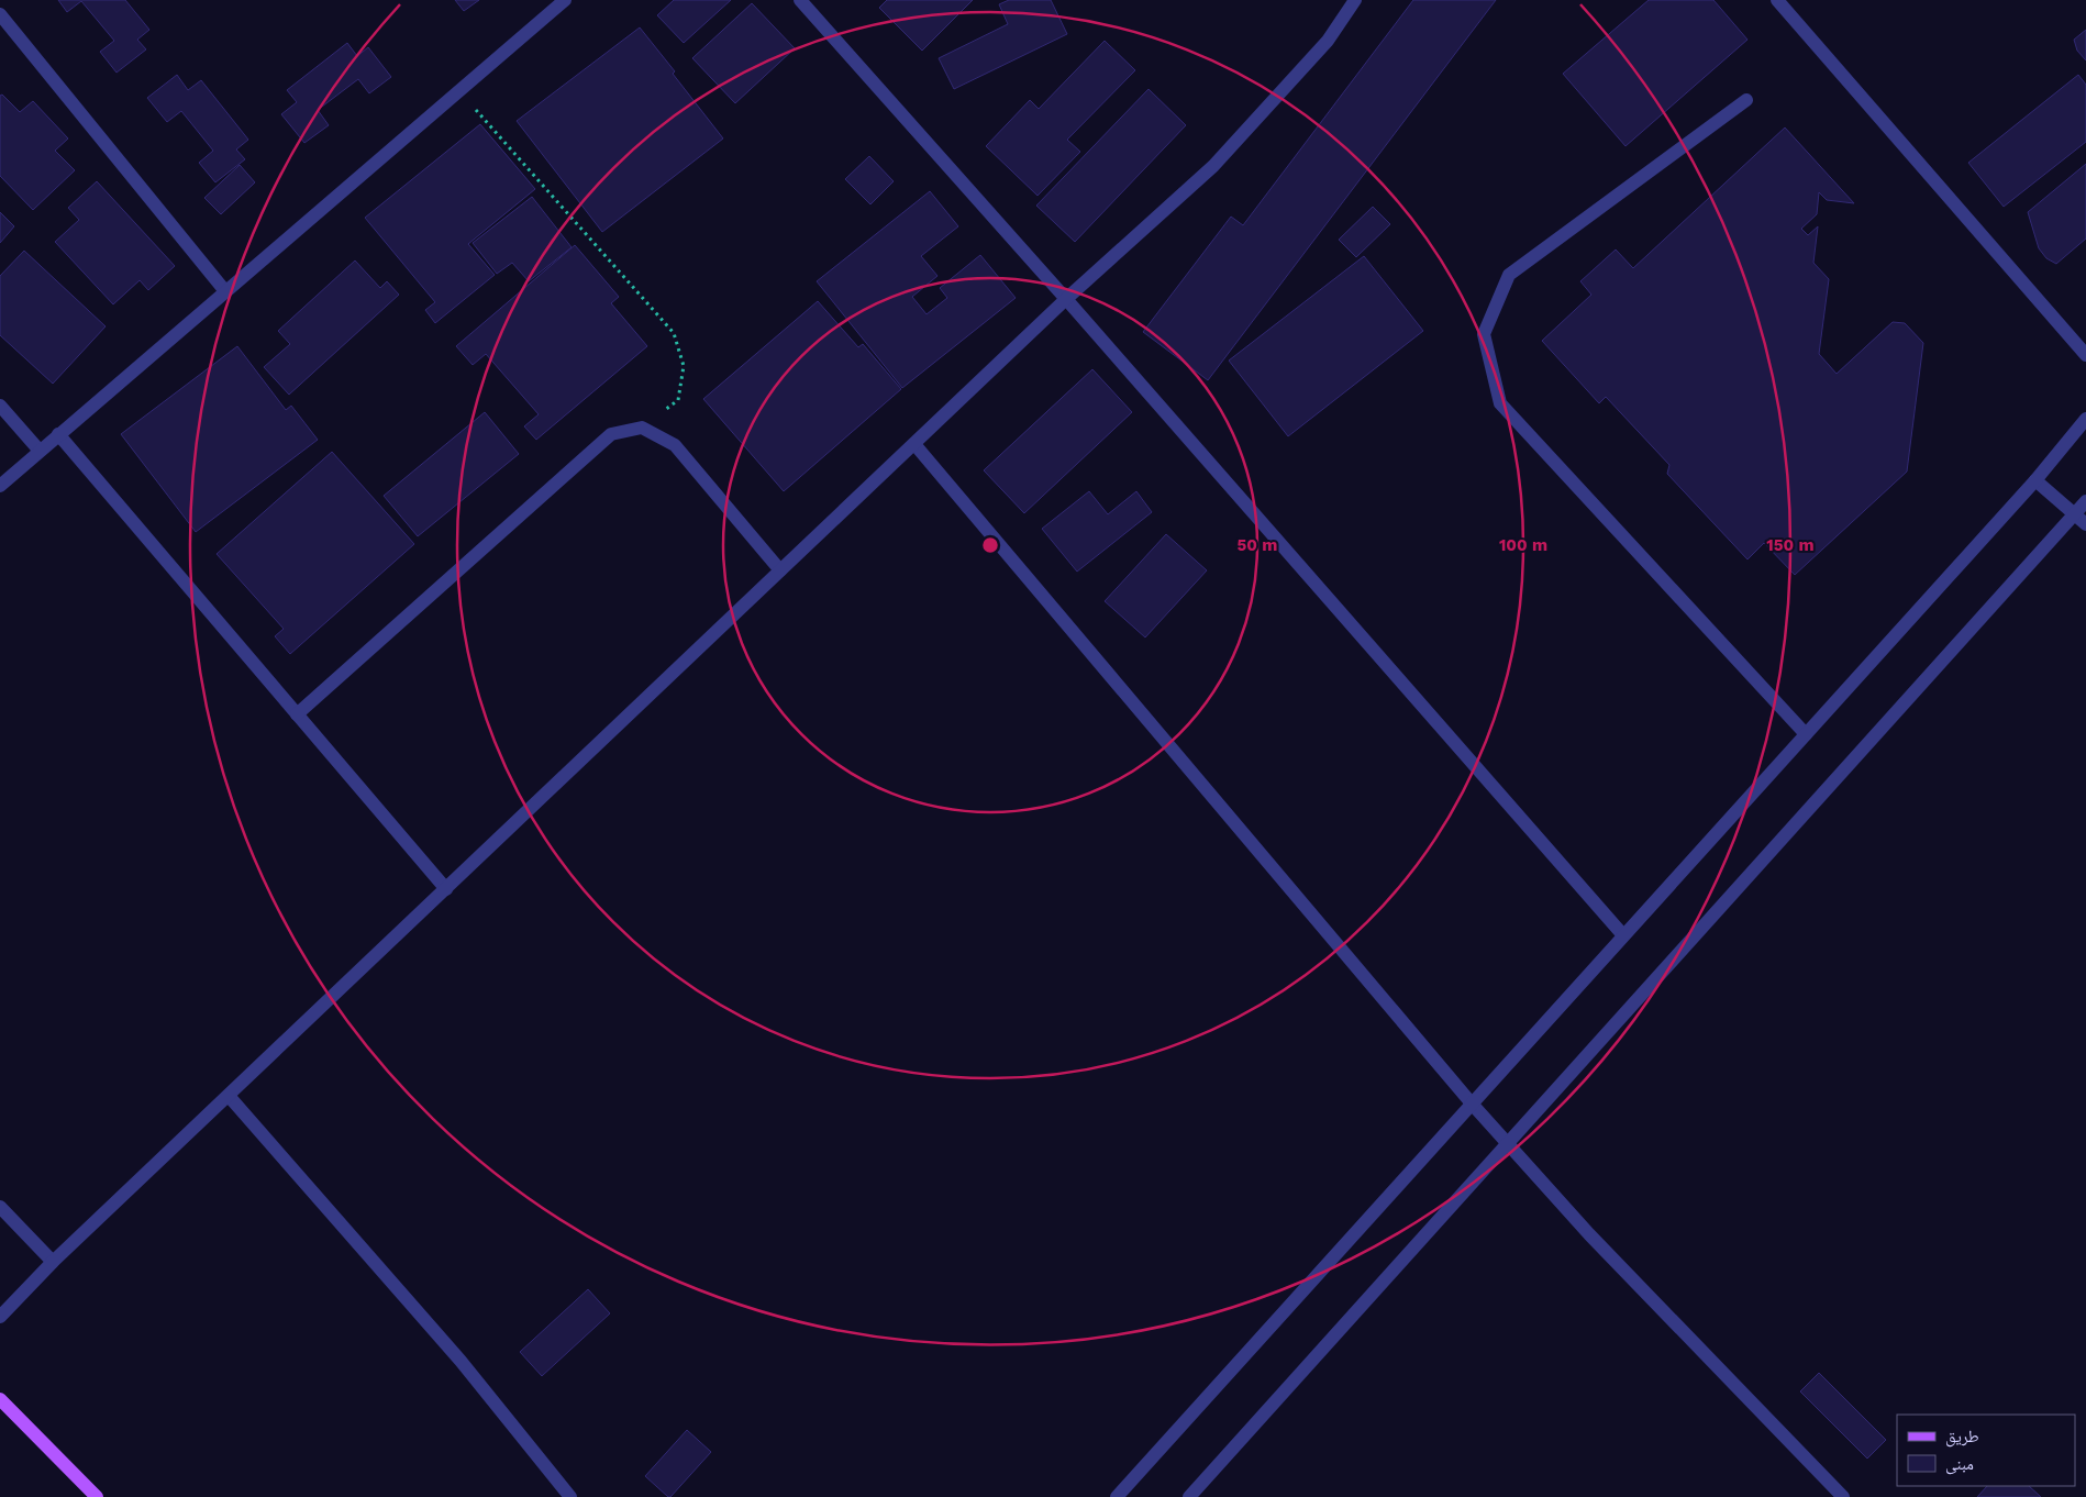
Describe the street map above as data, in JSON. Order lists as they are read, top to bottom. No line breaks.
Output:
{"legend":["طريق","مبنى"],"rings":["50 m","100 m","150 m"]}
